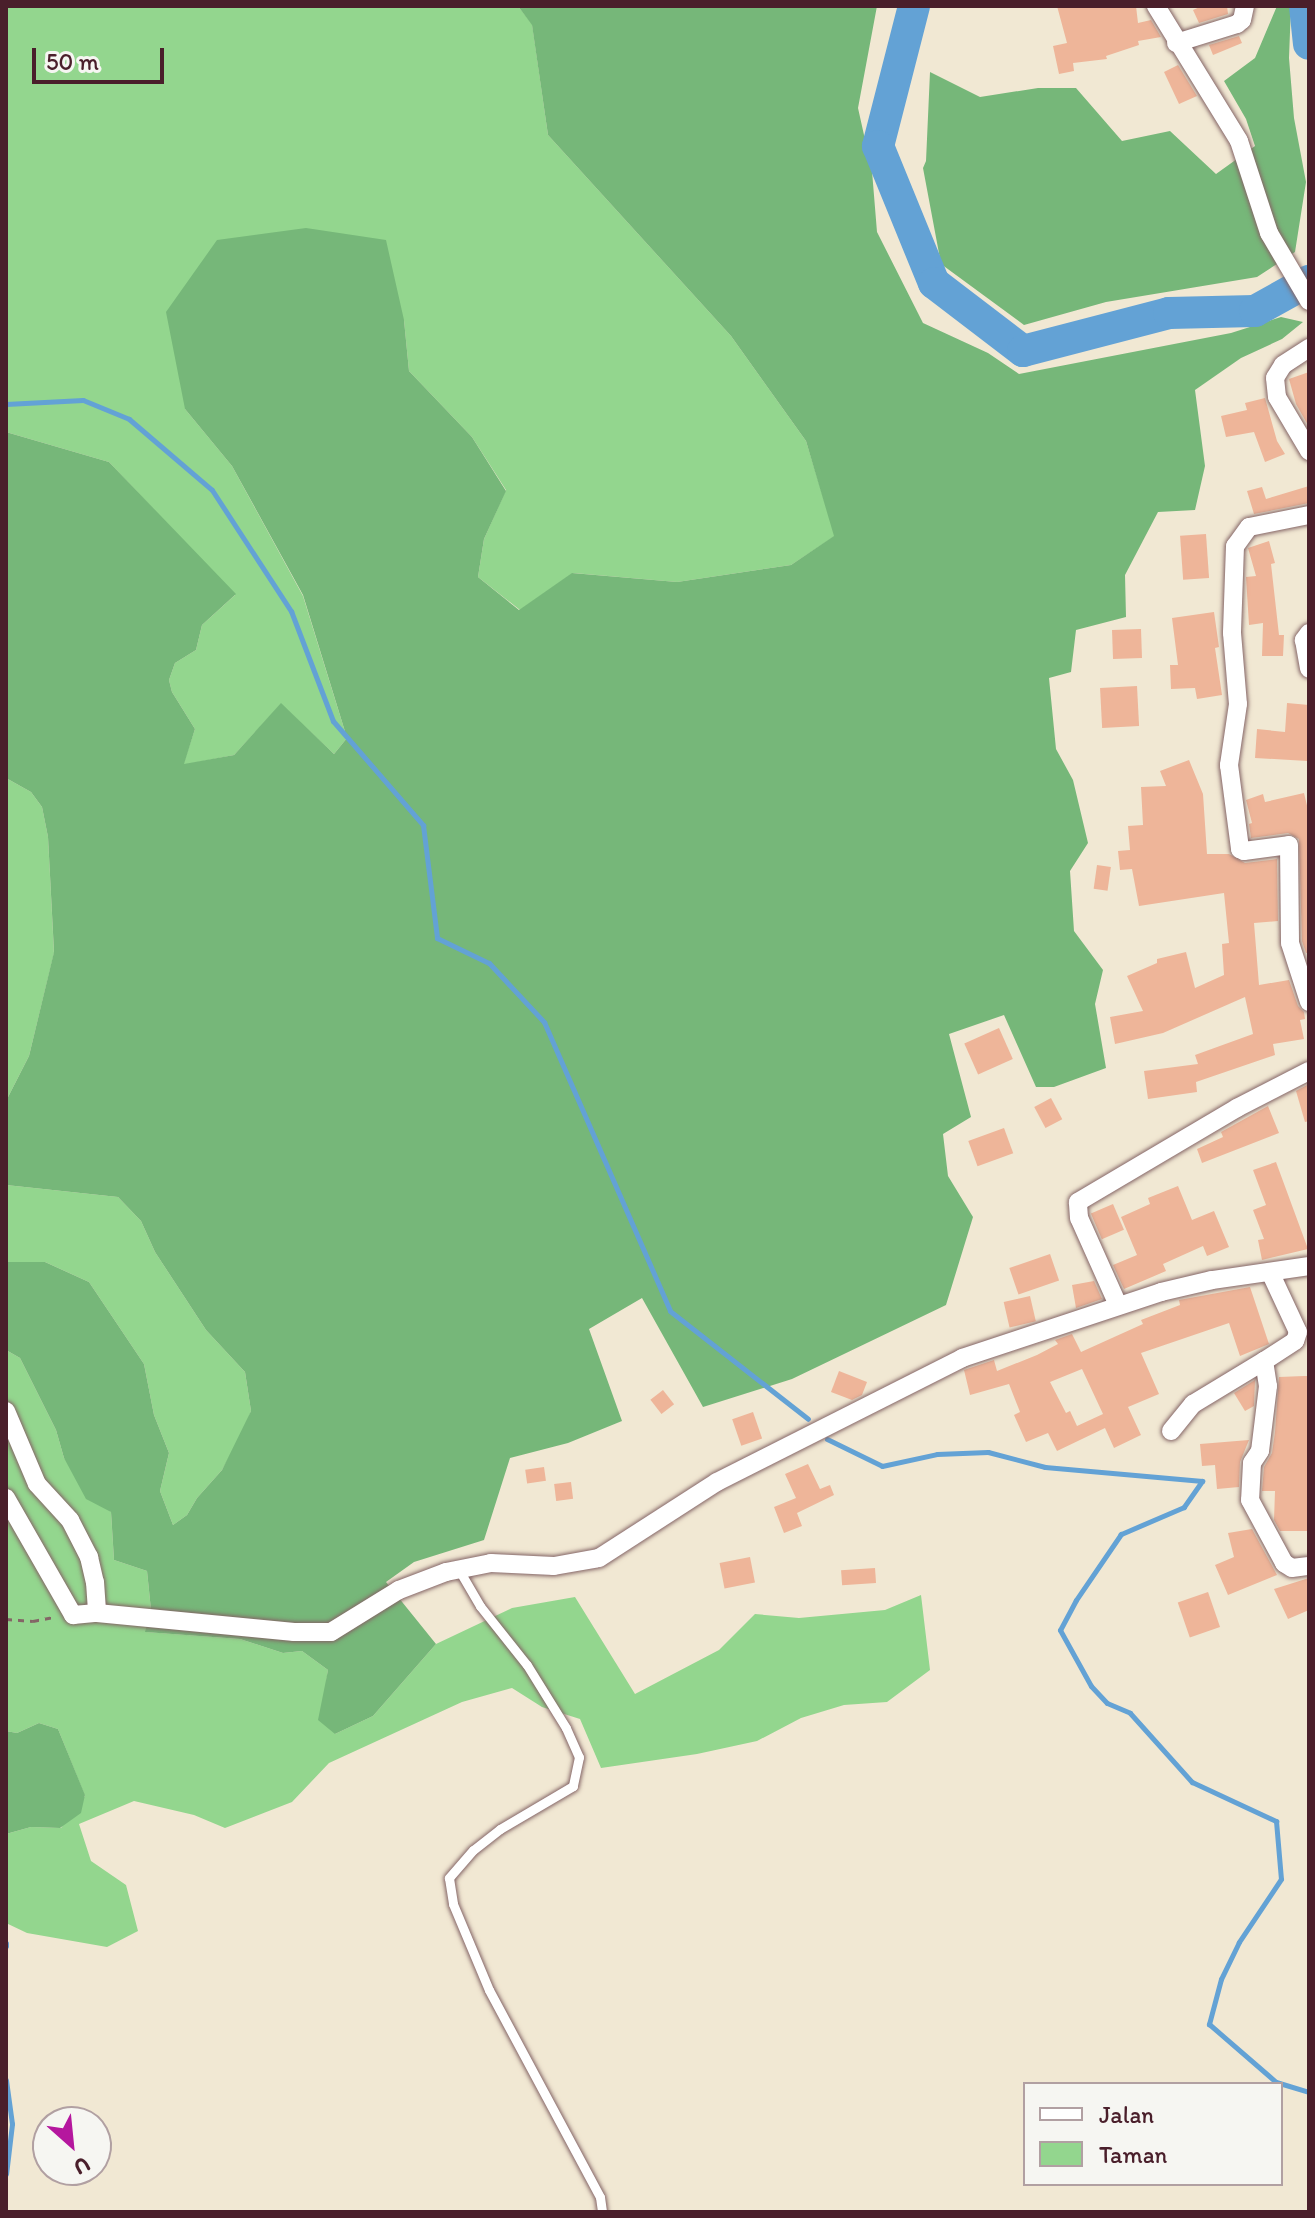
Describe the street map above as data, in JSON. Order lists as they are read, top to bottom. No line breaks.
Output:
{"legend":["Jalan","Taman"],"scale_bar":"50 m","north":"bottom right"}
